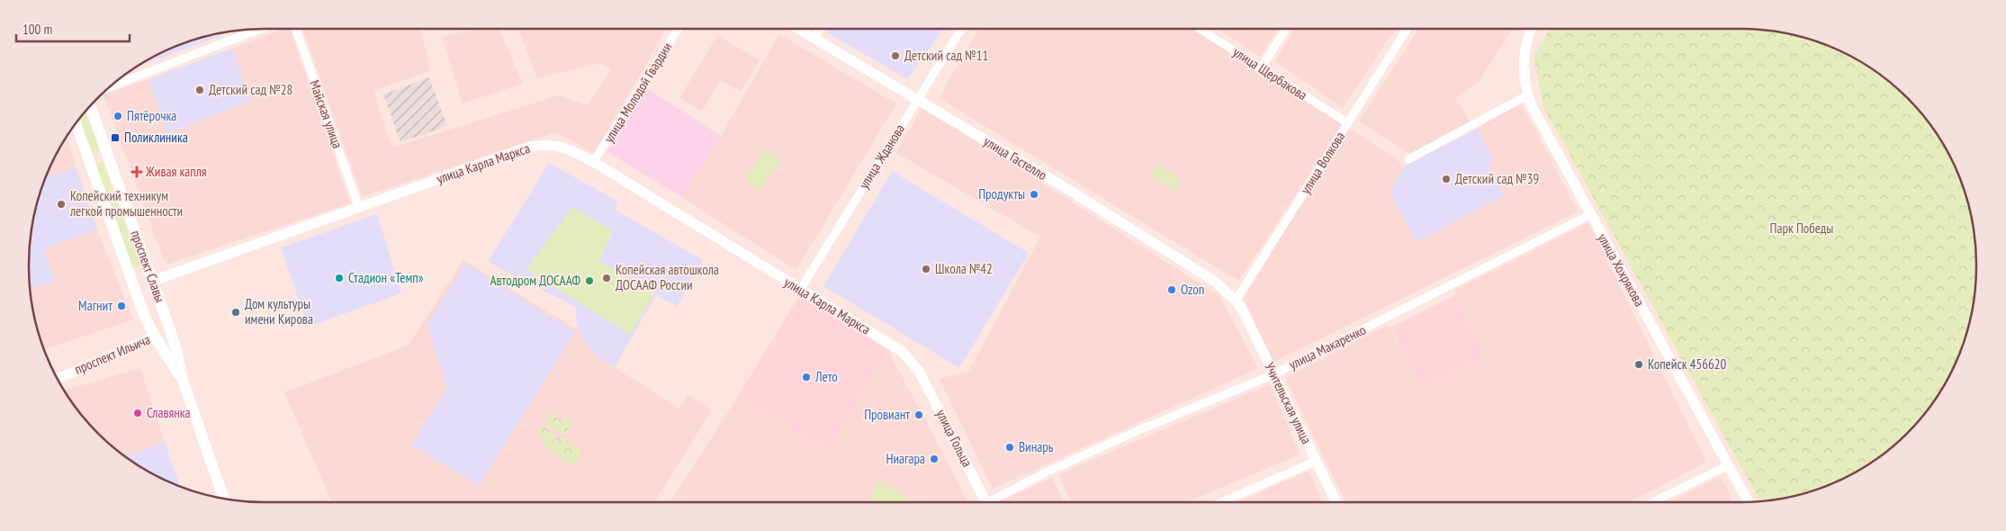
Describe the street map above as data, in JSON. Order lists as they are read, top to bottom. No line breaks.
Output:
{"streets":{"main road":["улица Карла Маркса","проспект Славы","проспект Ильича"],"street":["улица Щербакова","улица Молодой Гвардии","Майская улица","улица Жданова","улица Гастелло","улица Волкова","улица Хохрякова","улица Макаренко","Учительская улица","улица Гольца"]},"crossings":[["улица Щербакова","улица Волкова"],["улица Молодой Гвардии","улица Карла Маркса"],["Майская улица","улица Карла Маркса"],["улица Жданова","улица Гастелло"],["улица Жданова","улица Карла Маркса"],["улица Гастелло","улица Волкова"],["улица Гастелло","Учительская улица"],["улица Волкова","Учительская улица"],["улица Карла Маркса","проспект Славы"],["улица Карла Маркса","улица Гольца"],["проспект Славы","проспект Ильича"],["улица Хохрякова","улица Макаренко"],["улица Макаренко","Учительская улица"]],"parks":["Парк Победы"],"places":{"other":["Детский сад №11","Детский сад №28","Пятёрочка","Детский сад №39","Продукты","Копейский техникум легкой промышенности","Школа №42","Стадион «Темп»","Копейская автошкола ДОСААФ России","Автодром ДОСААФ","Ozon","Магнит","Дом культуры имени Кирова","Копейск 456620","Лето","Славянка","Провиант","Винарь","Ниагара"],"transit":["Поликлиника"],"health":["Живая капля"]},"scale_bar":"100 m"}
